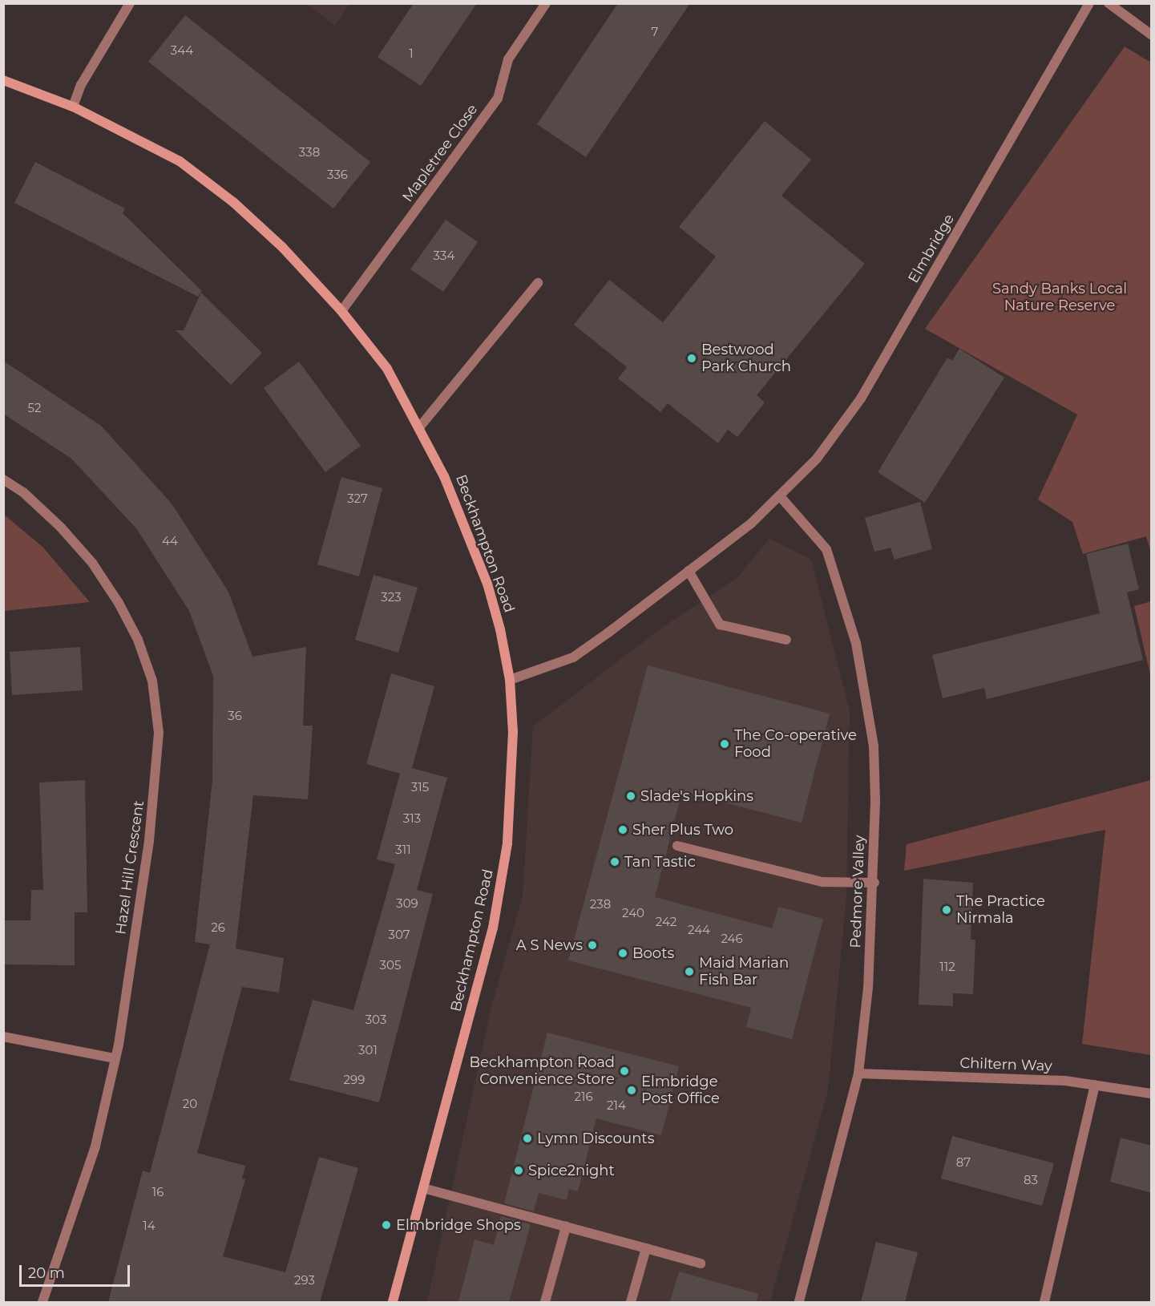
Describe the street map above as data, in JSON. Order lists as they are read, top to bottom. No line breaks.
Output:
{"streets":{"street":["Mapletree Close","Elmbridge","Beckhampton Road","Hazel Hill Crescent","Pedmore Valley","Chiltern Way"]},"crossings":[["Mapletree Close","Beckhampton Road"],["Elmbridge","Beckhampton Road"],["Elmbridge","Pedmore Valley"],["Pedmore Valley","Chiltern Way"]],"parks":["Sandy Banks Local Nature Reserve"],"places":["Bestwood Park Church","The Co-operative Food","Slade's Hopkins","Sher Plus Two","Tan Tastic","The Practice Nirmala","A S News","Boots","Maid Marian Fish Bar","Beckhampton Road Convenience Store","Elmbridge Post Office","Lymn Discounts","Spice2night","Elmbridge Shops"],"house_numbers":["7","344","1","338","336","334","52","327","44","323","36","315","313","311","309","238","240","242","26","244","307","246","305","112","303","301","299","216","20","214","87","83","16","14","293"],"scale_bar":"20 m"}
